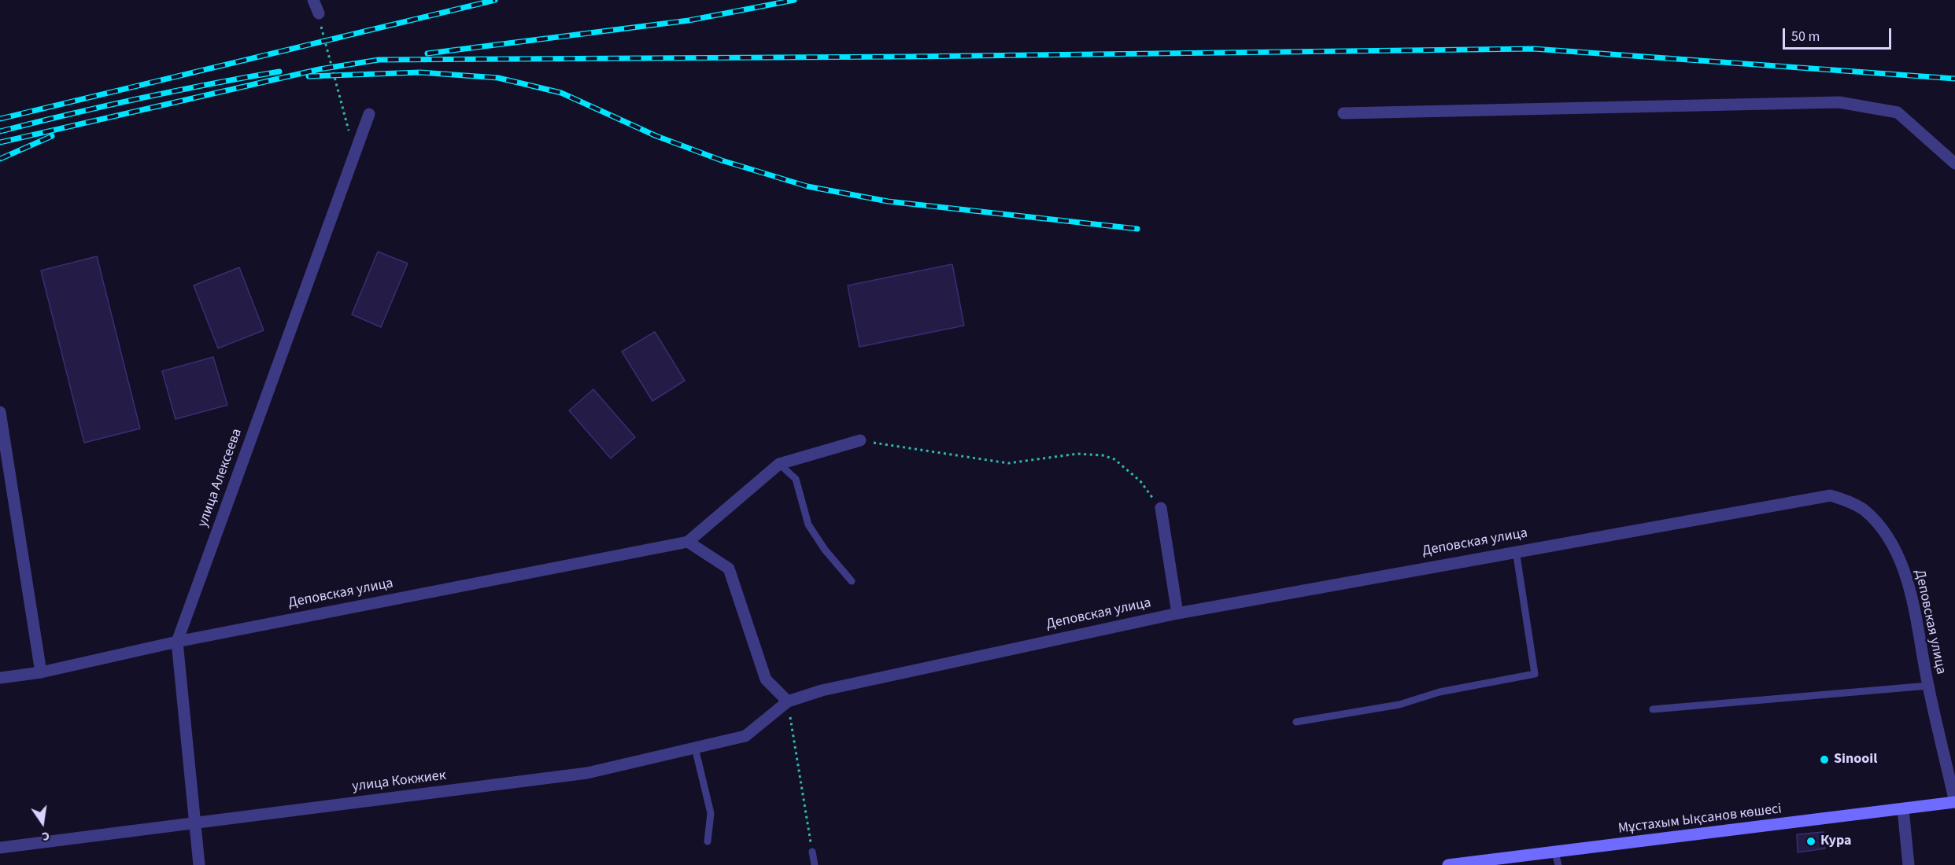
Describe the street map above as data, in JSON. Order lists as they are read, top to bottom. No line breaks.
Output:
{"streets":{"main road":["Мұстахым Ықсанов көшесі"],"street":["улица Алексеева","Деповская улица","улица Кокжиек"]},"crossings":[["улица Алексеева","Деповская улица"],["улица Алексеева","улица Кокжиек"],["Деповская улица","улица Кокжиек"],["Деповская улица","Мұстахым Ықсанов көшесі"]],"places":["Sinooil","Кура"],"scale_bar":"50 m","north":"bottom"}
